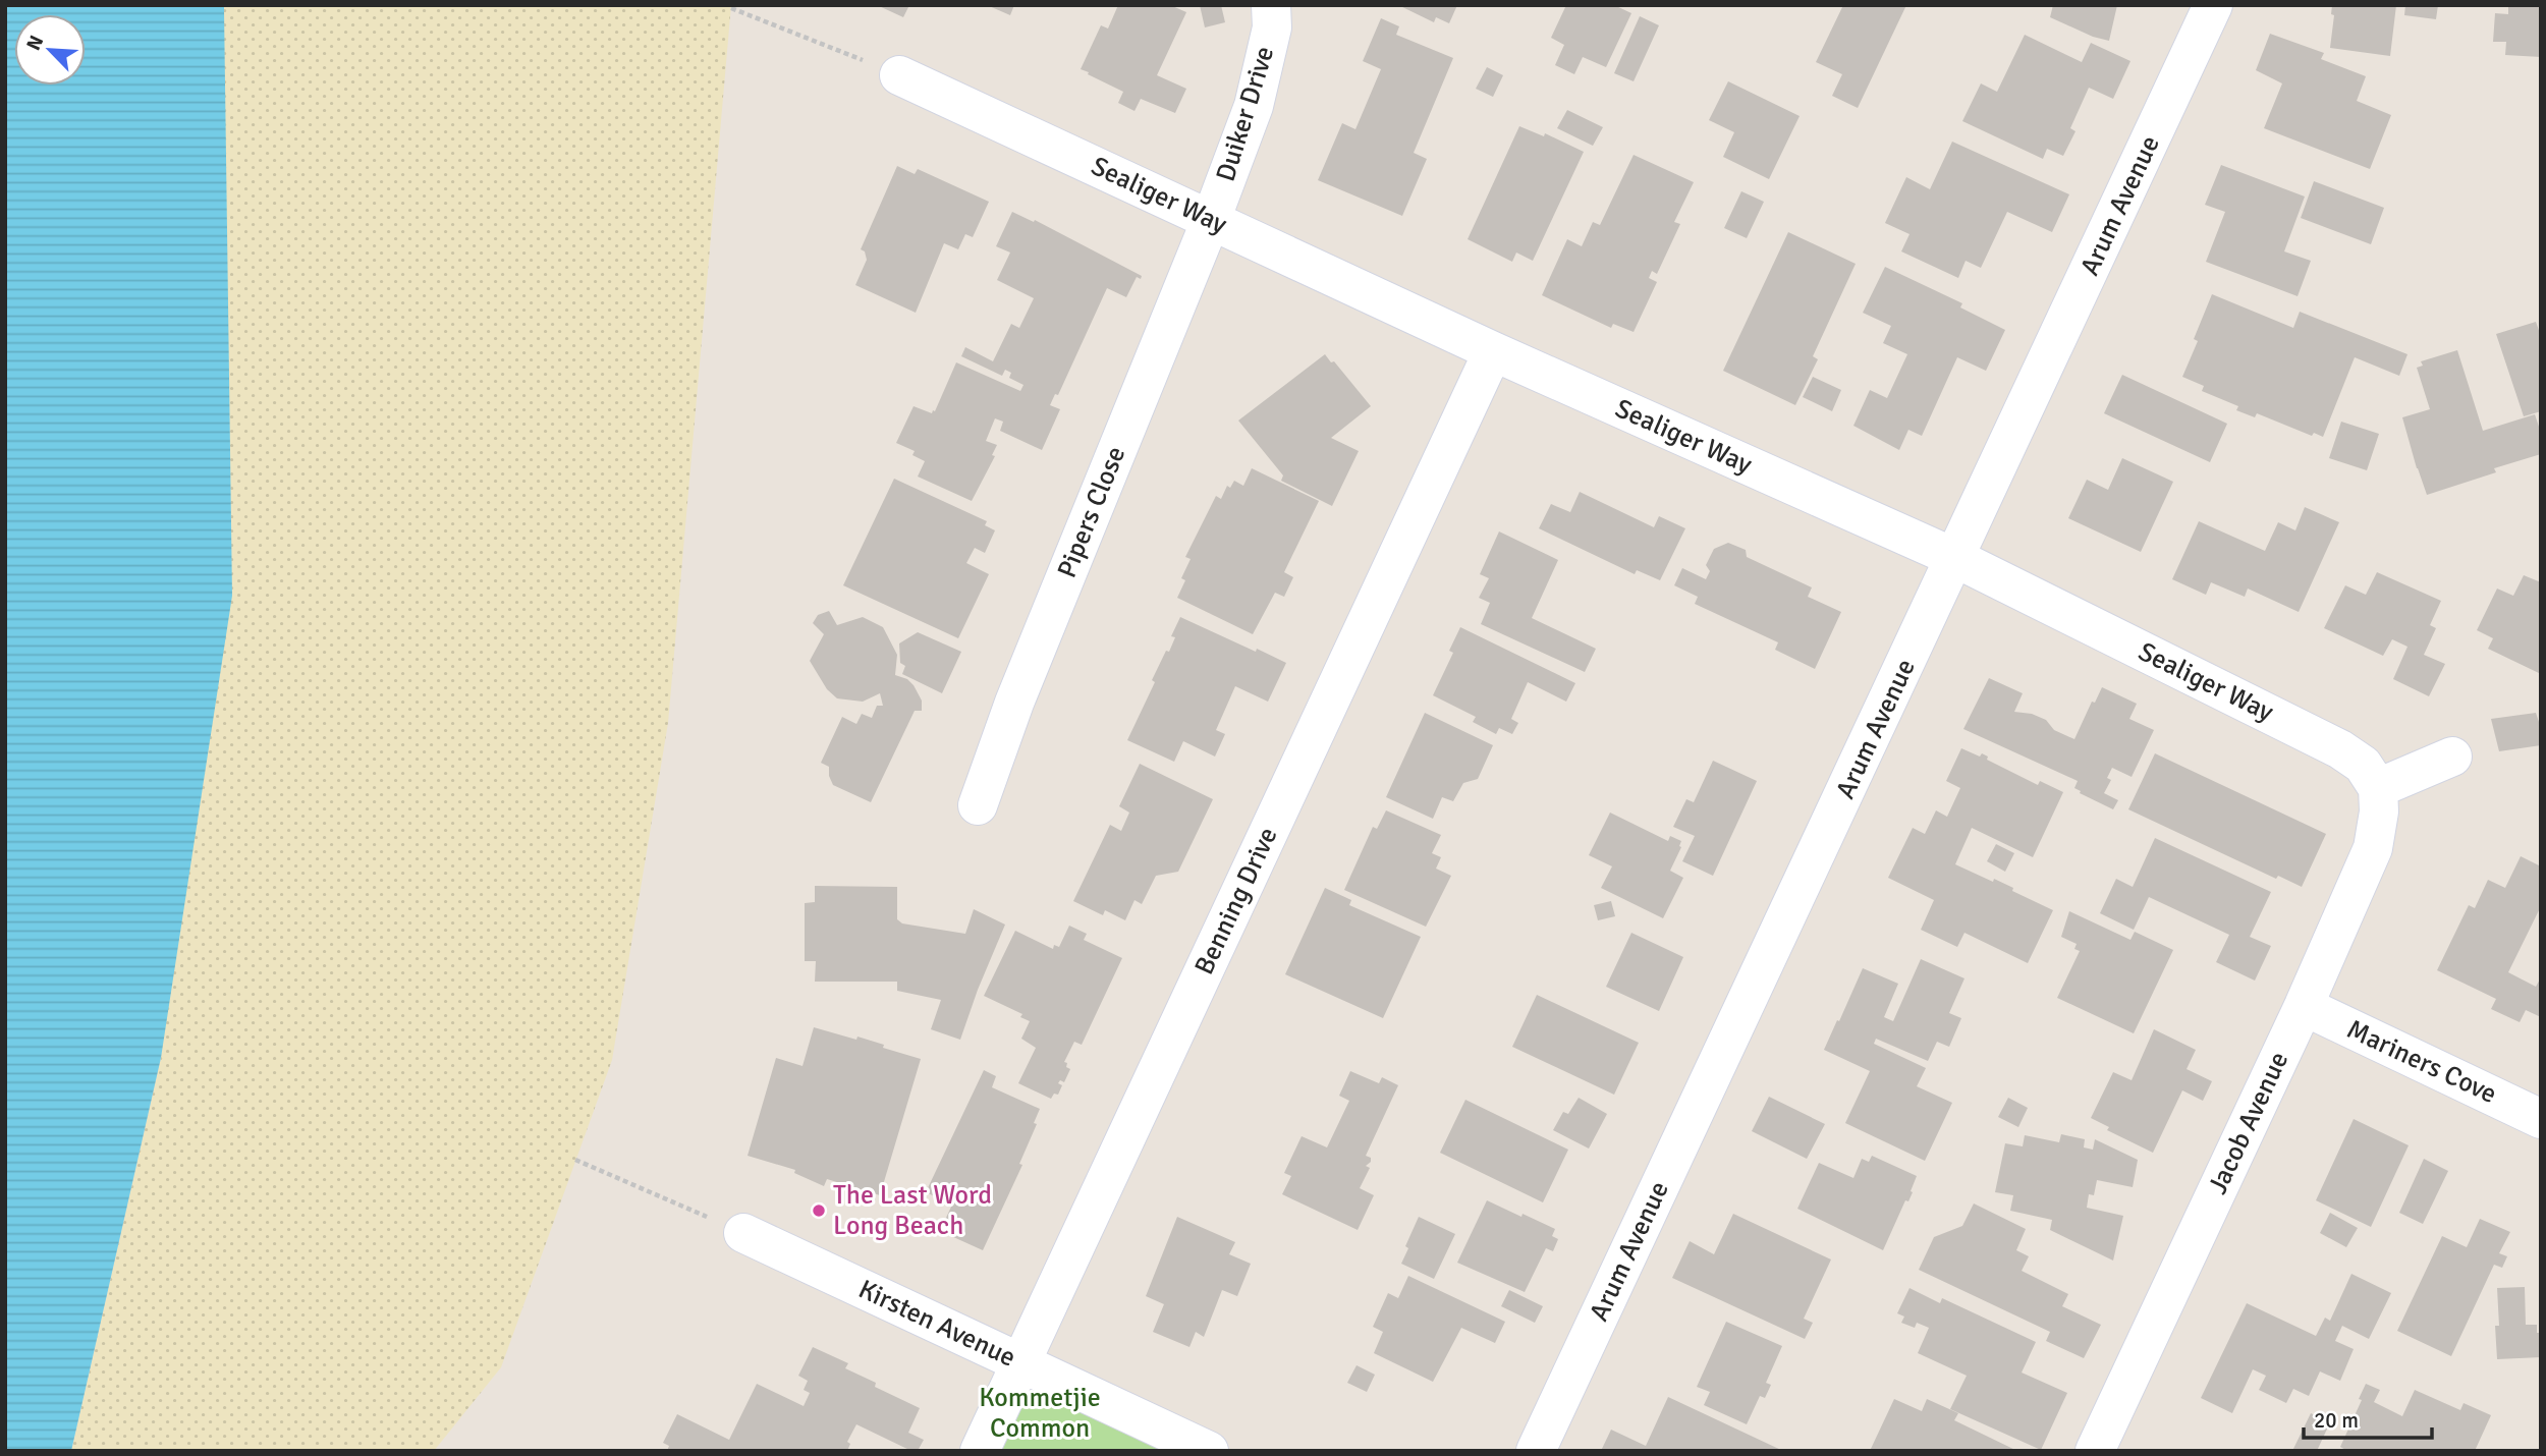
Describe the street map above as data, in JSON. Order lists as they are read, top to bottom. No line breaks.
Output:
{"streets":{"street":["Duiker Drive","Sealiger Way","Arum Avenue","Pipers Close","Benning Drive","Mariners Cove","Jacob Avenue","Kirsten Avenue"]},"crossings":[["Duiker Drive","Sealiger Way"],["Duiker Drive","Pipers Close"],["Sealiger Way","Arum Avenue"],["Sealiger Way","Pipers Close"],["Sealiger Way","Benning Drive"],["Sealiger Way","Jacob Avenue"],["Benning Drive","Kirsten Avenue"],["Mariners Cove","Jacob Avenue"]],"parks":["Kommetjie Common"],"places":["The Last Word Long Beach"],"scale_bar":"20 m","north":"top left"}
